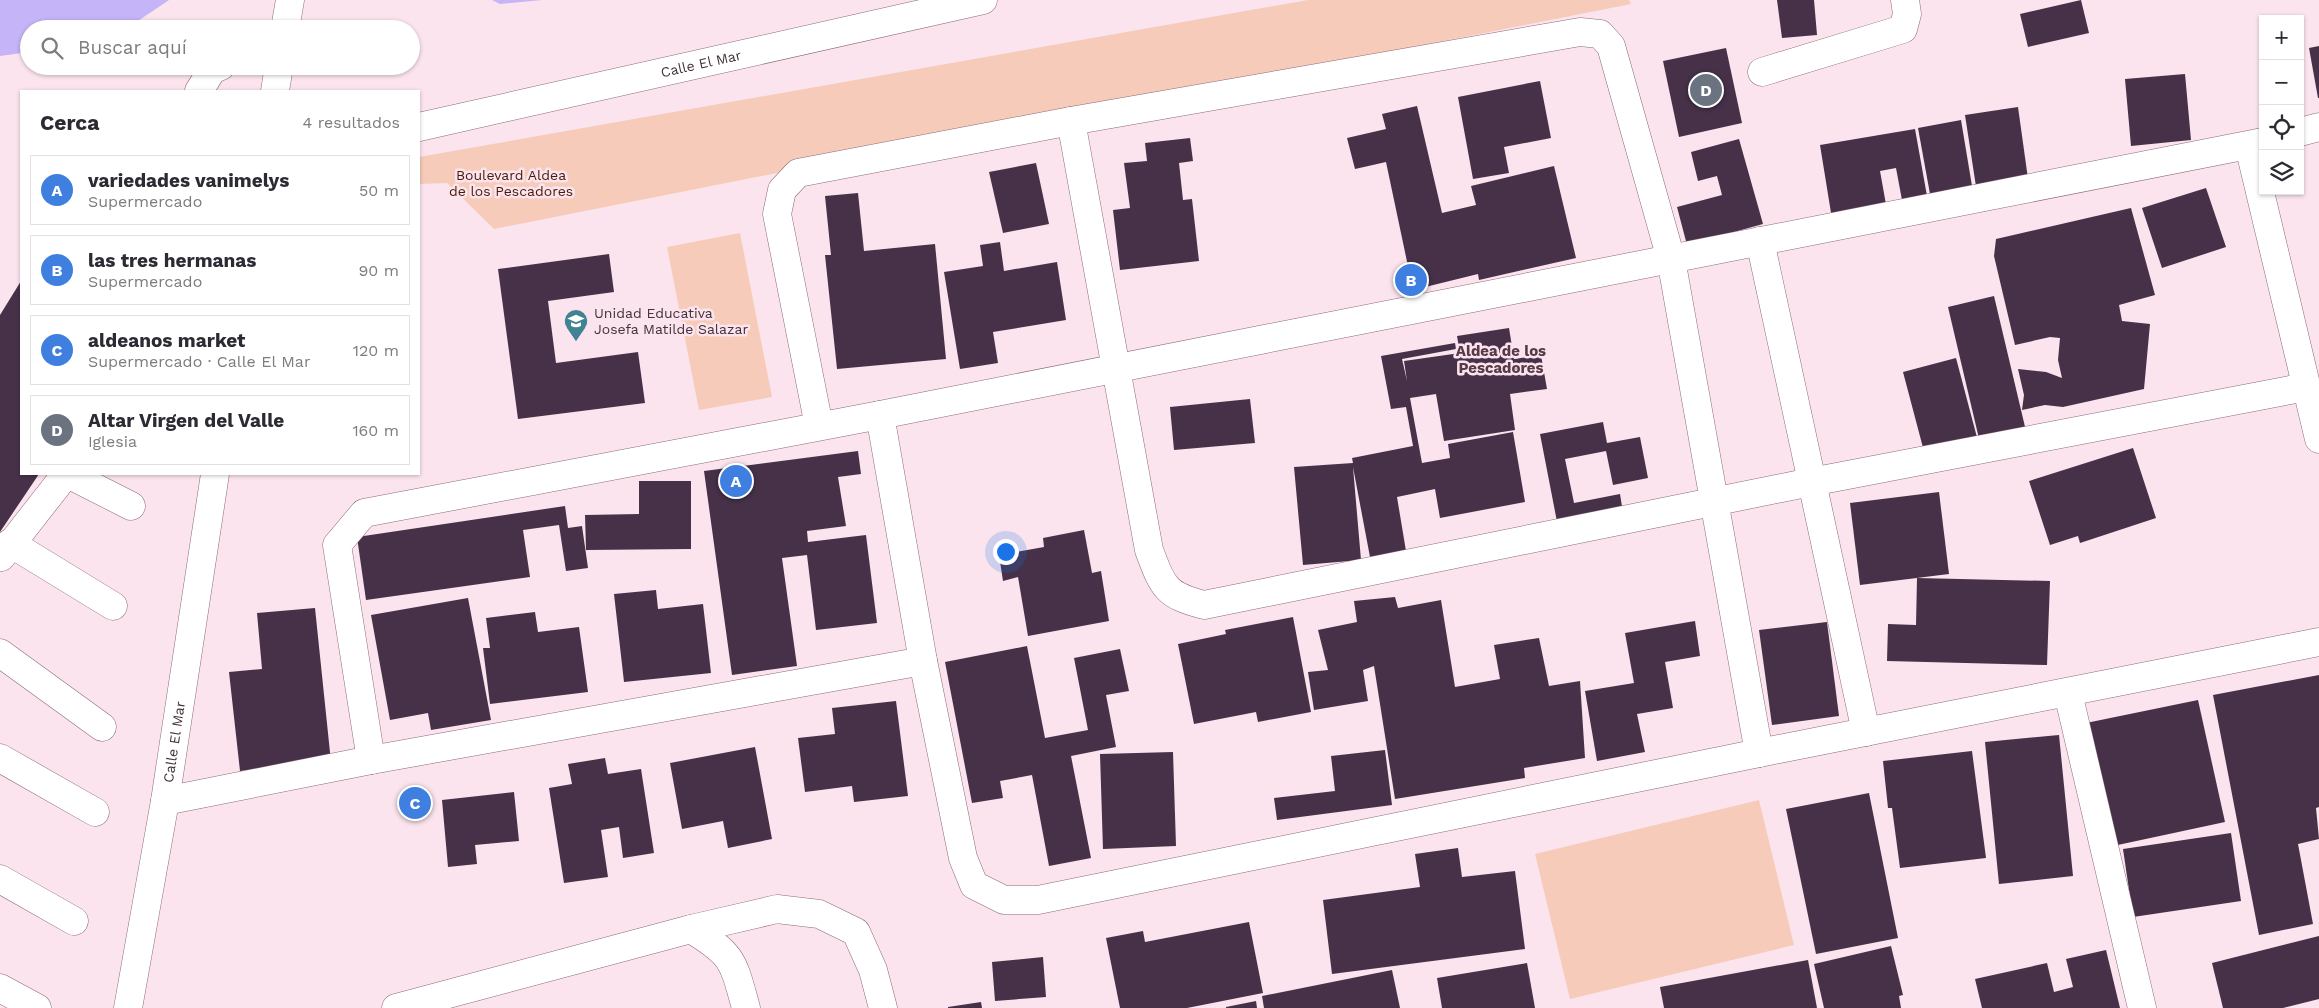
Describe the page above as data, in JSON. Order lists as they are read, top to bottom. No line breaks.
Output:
{"streets":{"street":["Calle El Mar"]},"districts":["Aldea de los Pescadores"],"parks":["Boulevard Aldea de los Pescadores"],"places":{"school or university":["Unidad Educativa Josefa Matilde Salazar"]},"page":{"map_buttons":["+","−"],"search":"Buscar aquí","pins":["D","B","A","C"],"heading":["Cerca","4 resultados"],"list":[{"mark":"A","name":"variedades vanimelys","note":"Supermercado","value":"50 m"},{"mark":"B","name":"las tres hermanas","note":"Supermercado","value":"90 m"},{"mark":"C","name":"aldeanos market","note":"Supermercado · Calle El Mar","value":"120 m"},{"mark":"D","name":"Altar Virgen del Valle","note":"Iglesia","value":"160 m"}]}}
